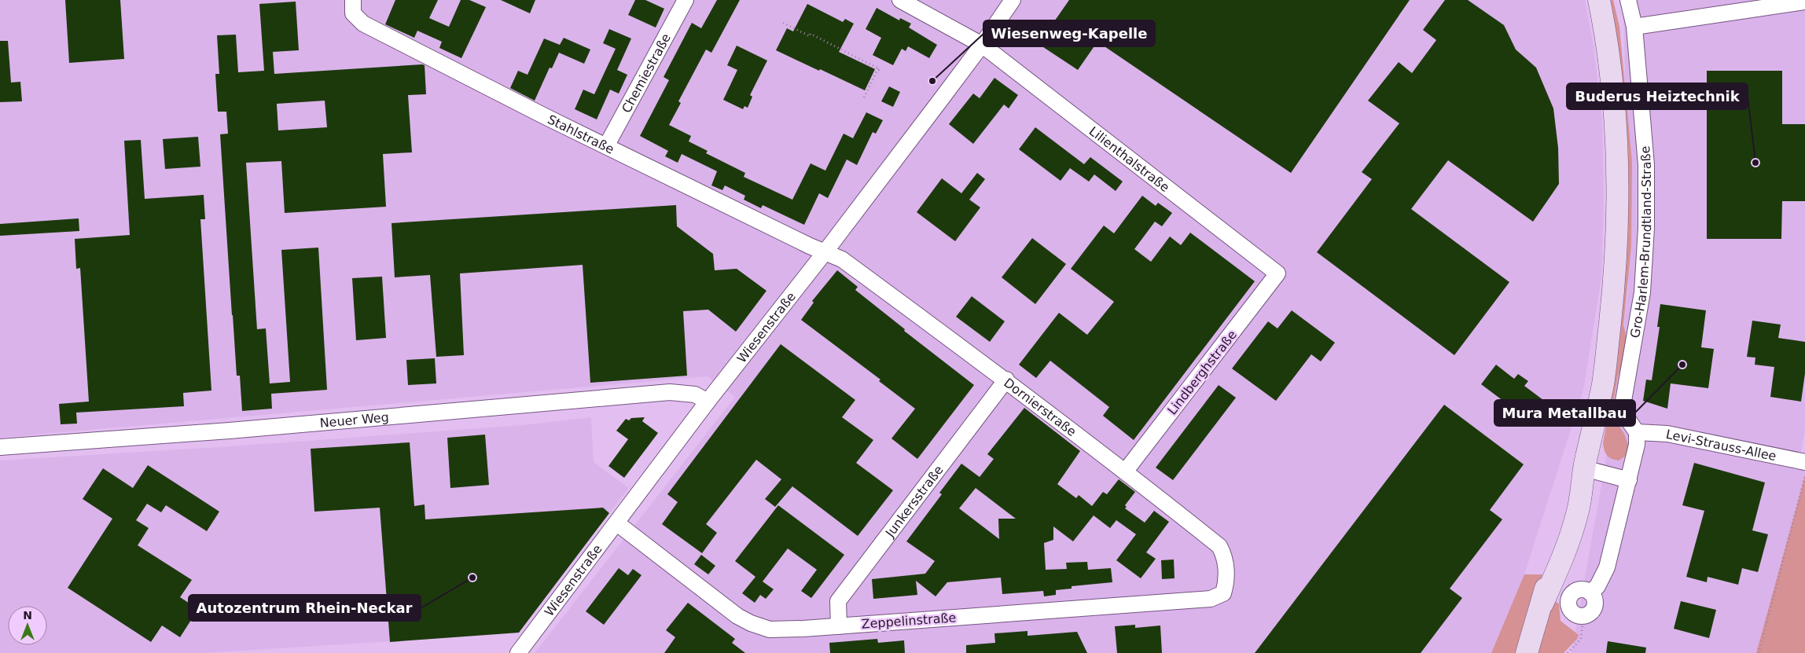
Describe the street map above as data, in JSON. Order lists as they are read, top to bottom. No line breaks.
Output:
{"streets":{"street":["Chemiestraße","Stahlstraße","Lilienthalstraße","Gro-Harlem-Brundtland-Straße","Wiesenstraße","Lindberghstraße","Dornierstraße","Neuer Weg","Levi-Strauss-Allee","Junkersstraße","Zeppelinstraße"]},"crossings":[["Chemiestraße","Stahlstraße"],["Stahlstraße","Wiesenstraße"],["Stahlstraße","Dornierstraße"],["Lilienthalstraße","Wiesenstraße"],["Lilienthalstraße","Lindberghstraße"],["Gro-Harlem-Brundtland-Straße","Levi-Strauss-Allee"],["Wiesenstraße","Dornierstraße"],["Wiesenstraße","Neuer Weg"],["Wiesenstraße","Zeppelinstraße"],["Lindberghstraße","Dornierstraße"],["Dornierstraße","Junkersstraße"],["Dornierstraße","Zeppelinstraße"],["Junkersstraße","Zeppelinstraße"]],"places":["Wiesenweg-Kapelle","Buderus Heiztechnik","Mura Metallbau","Autozentrum Rhein-Neckar"],"north":"top"}
